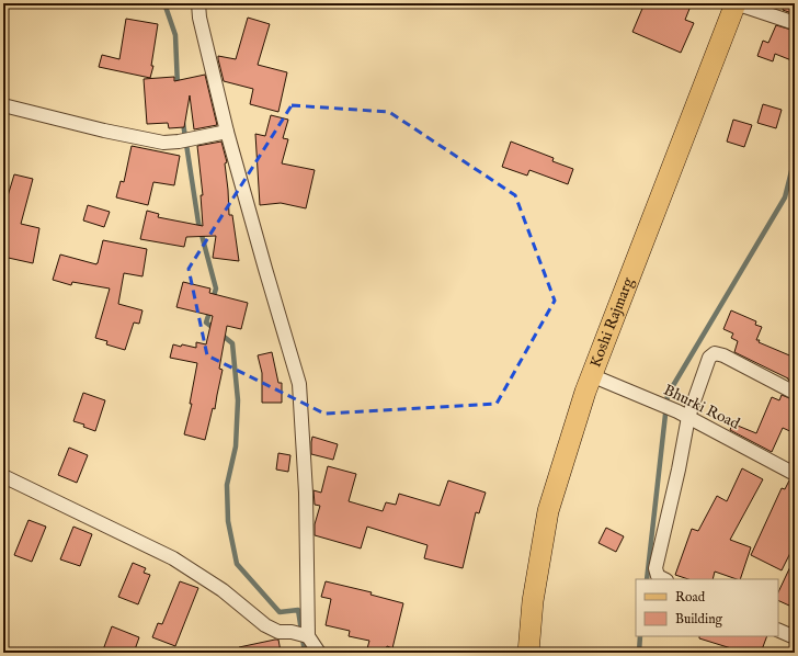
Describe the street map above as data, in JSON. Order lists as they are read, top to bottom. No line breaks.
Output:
{"streets":{"main road":["Koshi Rajmarg"],"street":["Bhurki Road"]},"crossings":[["Koshi Rajmarg","Bhurki Road"]],"legend":["Road","Building"]}
